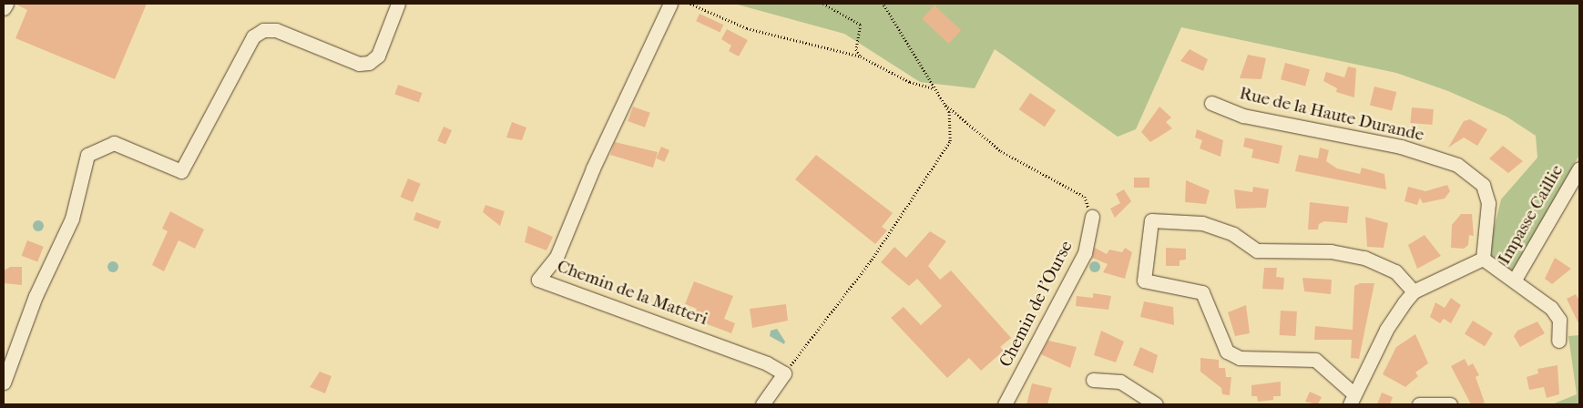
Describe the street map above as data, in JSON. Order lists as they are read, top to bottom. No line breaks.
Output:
{"streets":{"street":["Rue de la Haute Durande","Impasse Caillie","Chemin de la Matteri","Chemin de l'Ourse"]}}
